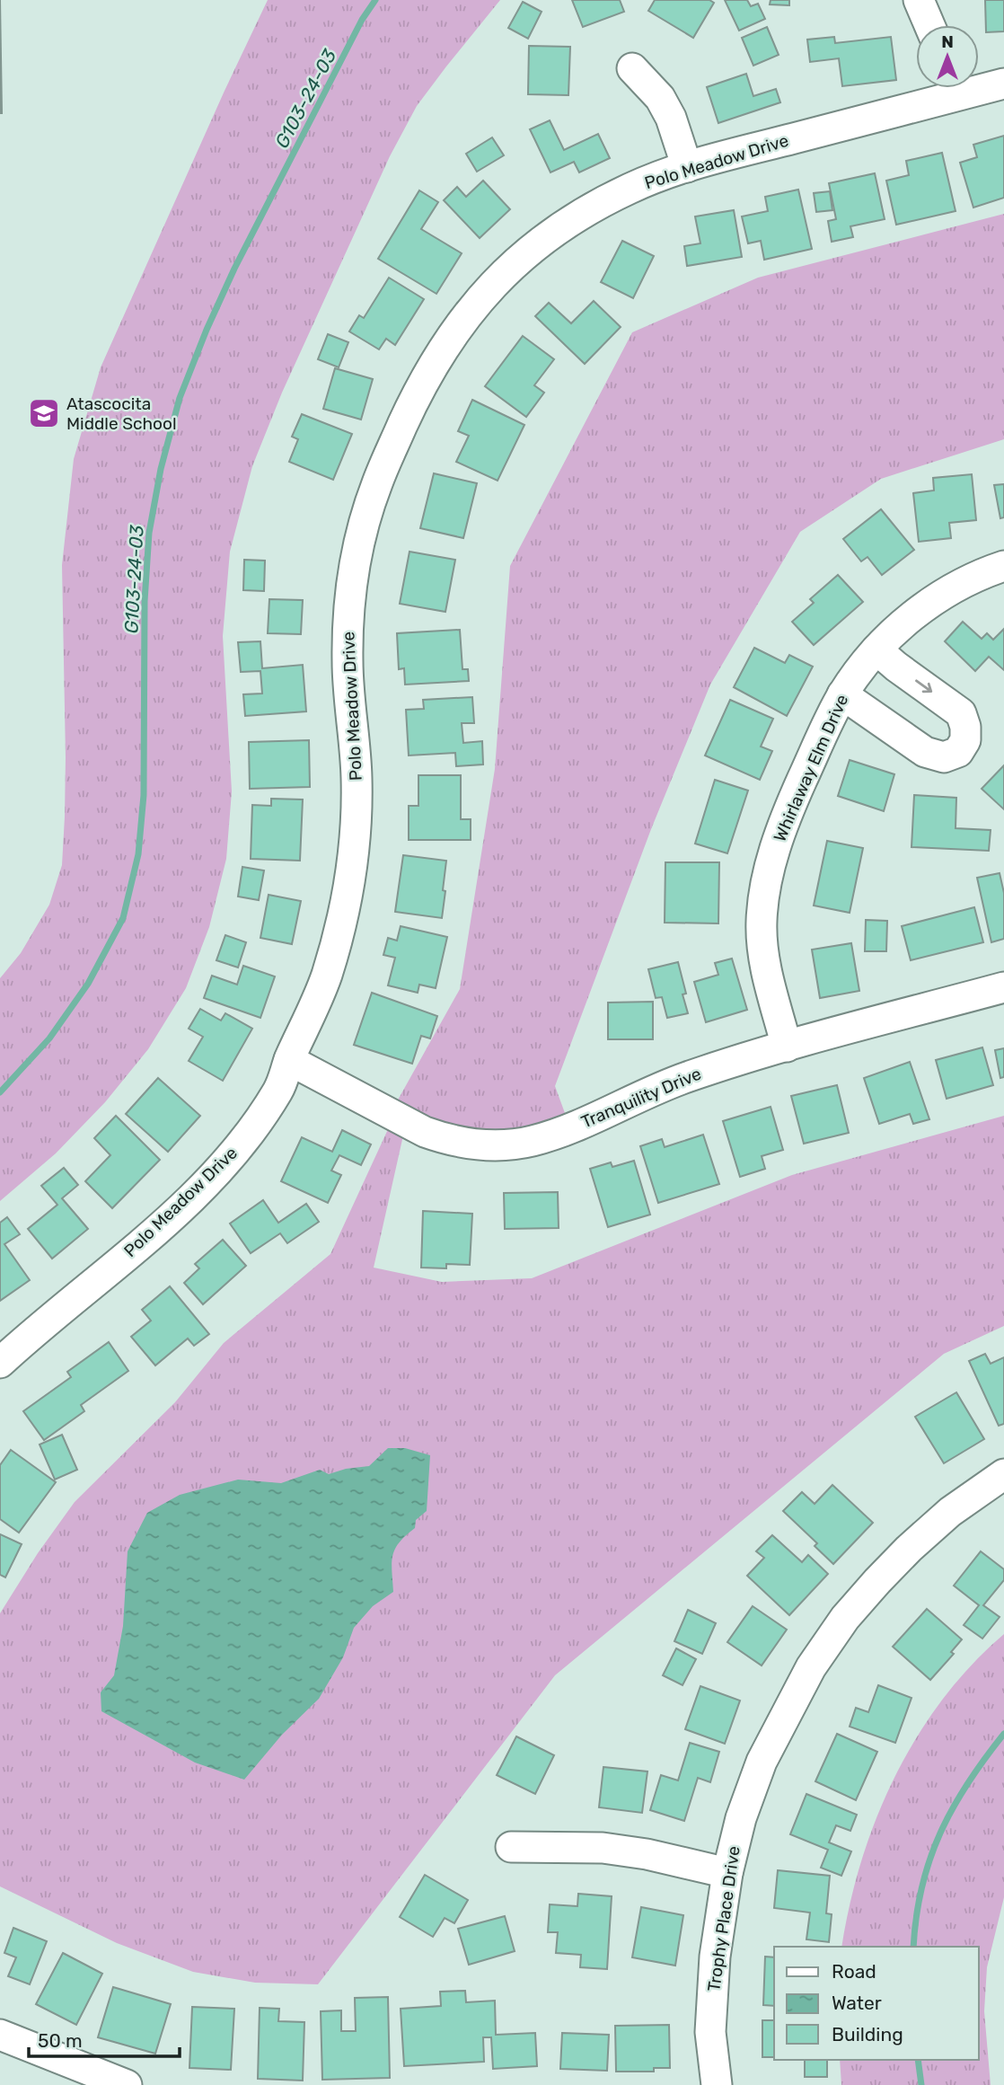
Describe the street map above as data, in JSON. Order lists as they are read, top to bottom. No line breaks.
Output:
{"streets":{"street":["Polo Meadow Drive","Whirlaway Elm Drive","Tranquility Drive","Trophy Place Drive"]},"crossings":[["Polo Meadow Drive","Tranquility Drive"],["Whirlaway Elm Drive","Tranquility Drive"]],"water":["G103-24-03"],"places":{"school or university":["Atascocita Middle School"]},"legend":["Road","Water","Building"],"scale_bar":"50 m","north":"top"}
